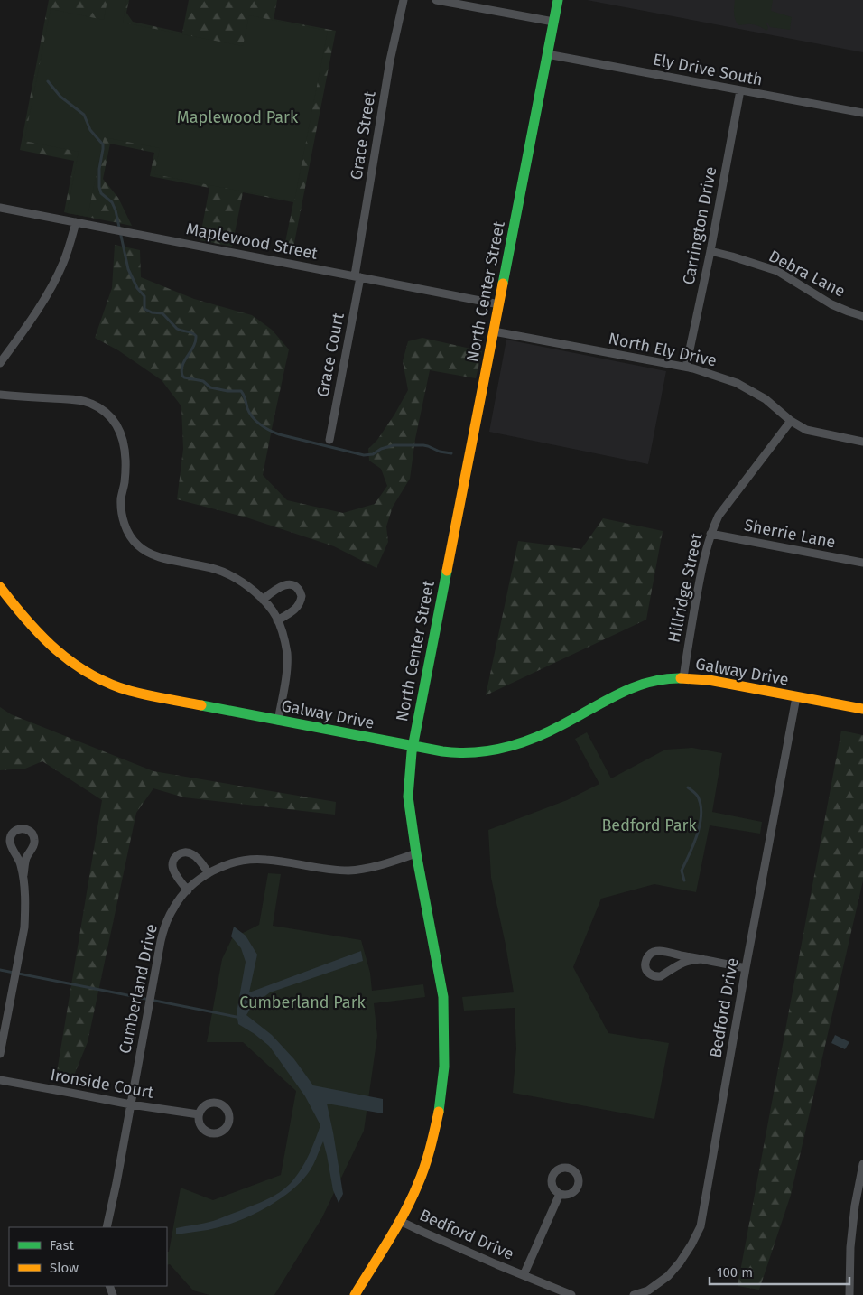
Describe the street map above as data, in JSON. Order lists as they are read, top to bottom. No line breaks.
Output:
{"streets":{"street":["Ely Drive South","Grace Street","Carrington Drive","Maplewood Street","Debra Lane","North Center Street","North Ely Drive","Grace Court","Sherrie Lane","Hillridge Street","Galway Drive","Cumberland Drive","Bedford Drive","Ironside Court"]},"crossings":[["Ely Drive South","Carrington Drive"],["Ely Drive South","North Center Street"],["Grace Street","Maplewood Street"],["Grace Street","Grace Court"],["Carrington Drive","Debra Lane"],["Carrington Drive","North Ely Drive"],["Maplewood Street","North Center Street"],["Maplewood Street","Grace Court"],["North Center Street","North Ely Drive"],["North Center Street","Galway Drive"],["North Center Street","Cumberland Drive"],["North Center Street","Bedford Drive"],["North Ely Drive","Hillridge Street"],["Sherrie Lane","Hillridge Street"],["Hillridge Street","Galway Drive"],["Galway Drive","Bedford Drive"],["Cumberland Drive","Ironside Court"]],"parks":["Maplewood Park","Bedford Park","Cumberland Park"],"legend":["Fast","Slow"],"scale_bar":"100 m"}
